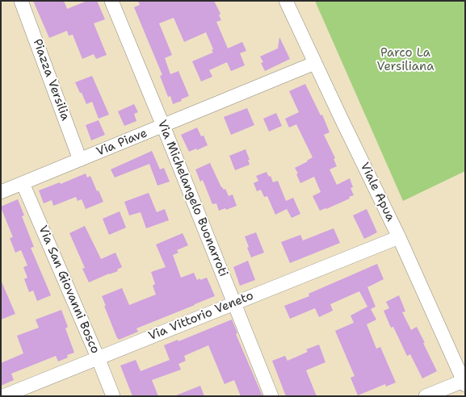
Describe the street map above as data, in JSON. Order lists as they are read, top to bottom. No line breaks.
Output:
{"streets":{"street":["Piazza Versilia","Via Piave","Viale Apua","Via Michelangelo Buonarroti","Via San Giovanni Bosco","Via Vittorio Veneto"]},"crossings":[["Piazza Versilia","Via Piave"],["Via Piave","Viale Apua"],["Via Piave","Via Michelangelo Buonarroti"],["Via Piave","Via San Giovanni Bosco"],["Viale Apua","Via Vittorio Veneto"],["Via Michelangelo Buonarroti","Via Vittorio Veneto"],["Via San Giovanni Bosco","Via Vittorio Veneto"]],"parks":["Parco La Versiliana"]}
